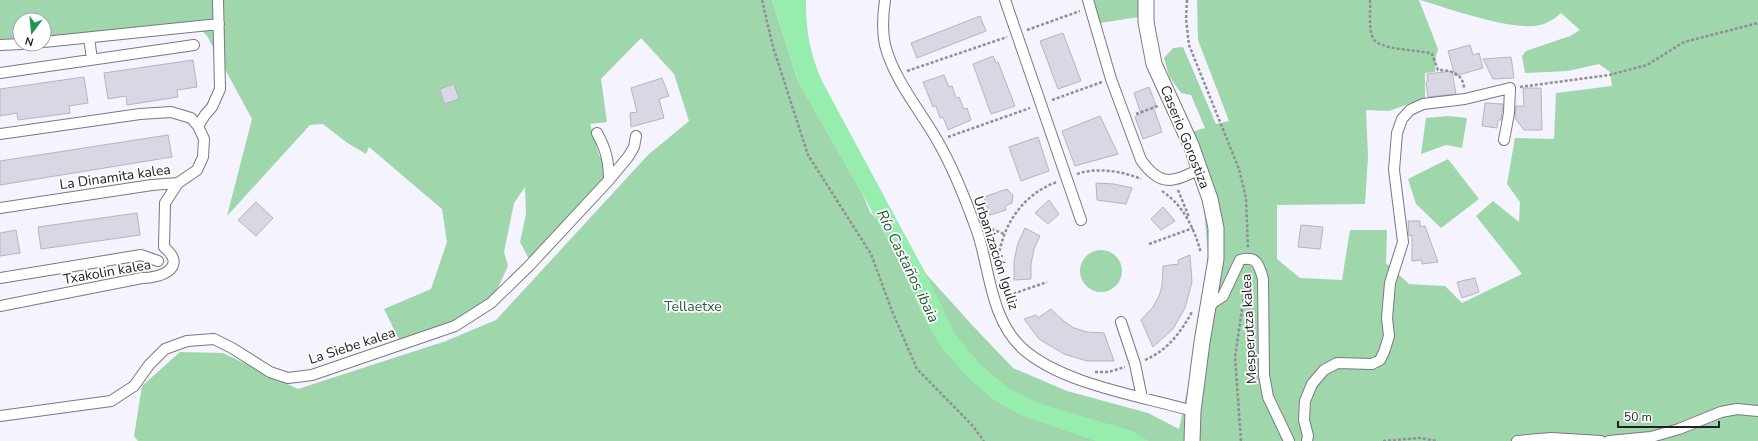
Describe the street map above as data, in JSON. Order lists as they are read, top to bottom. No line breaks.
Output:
{"streets":{"street":["Caserio Gorostiza","La Dinamita kalea","Urbanización Iguliz","Txakolin kalea","Mesperutza kalea","La Siebe kalea"]},"crossings":[["Caserio Gorostiza","Urbanización Iguliz"],["Caserio Gorostiza","Mesperutza kalea"],["La Dinamita kalea","Txakolin kalea"]],"water":["Río Castaños ibaia"],"parks":["Tellaetxe"],"scale_bar":"50 m","north":"bottom"}
